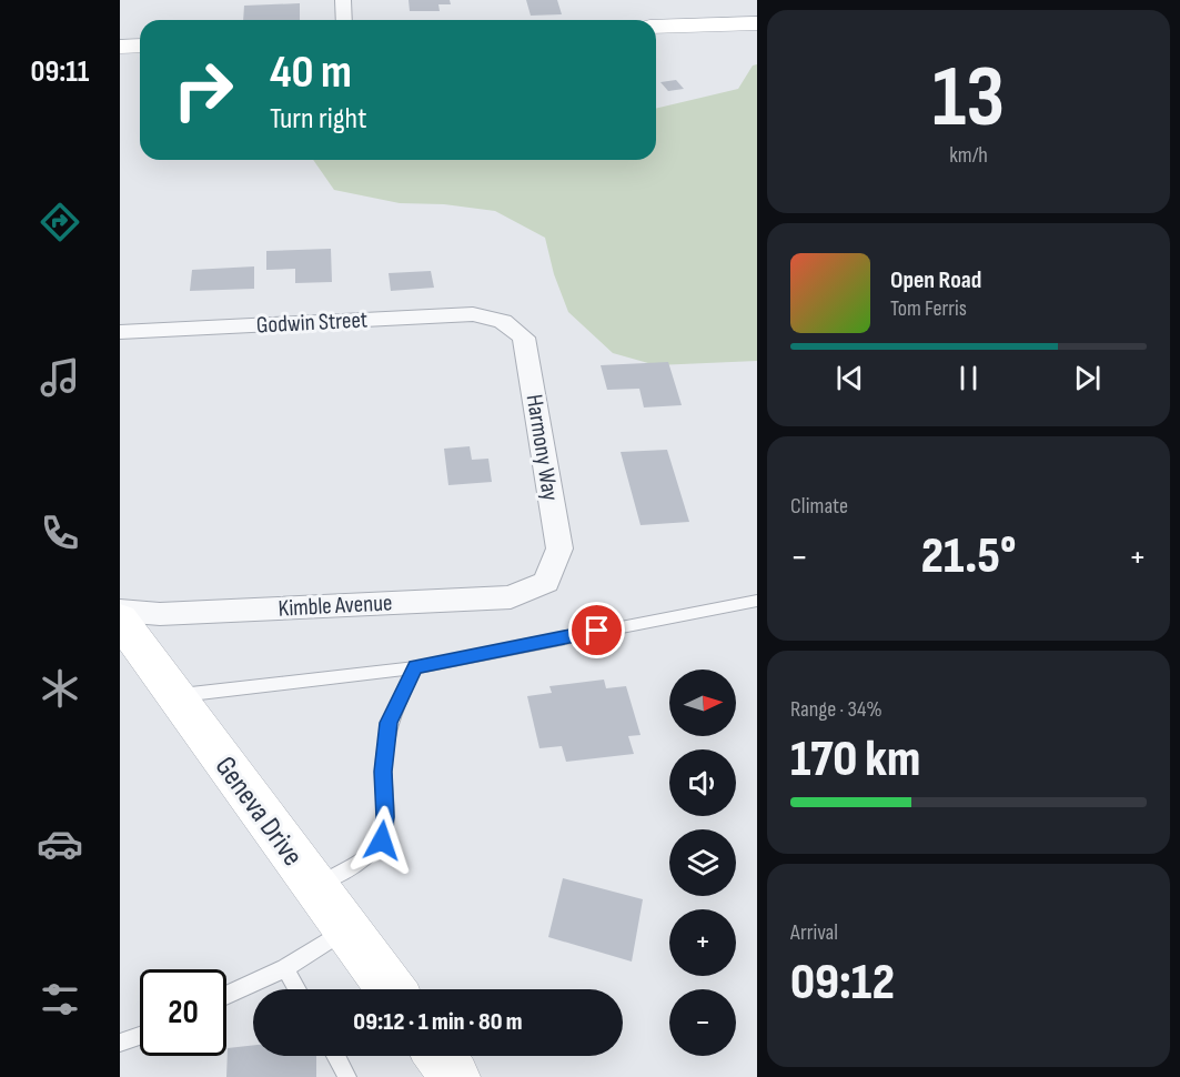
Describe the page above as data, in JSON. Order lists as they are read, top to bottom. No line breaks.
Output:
{"streets":{"main road":["Geneva Drive"],"street":["Godwin Street","Harmony Way","Kimble Avenue"]},"crossings":[["Godwin Street","Harmony Way"],["Harmony Way","Kimble Avenue"]],"north":"right","page":{"tabs":"09:11","tile":[["13","km/h"],"Climate",["Range · 34%","170 km"],["Arrival","09:12"]],"turn":["40 m","Turn right"],"song":["Open Road","Tom Ferris"],"heat":["−","21.5°","+"],"map_buttons":["+","−"],"limit":"20","trip":"09:12 · 1 min · 80 m"}}
